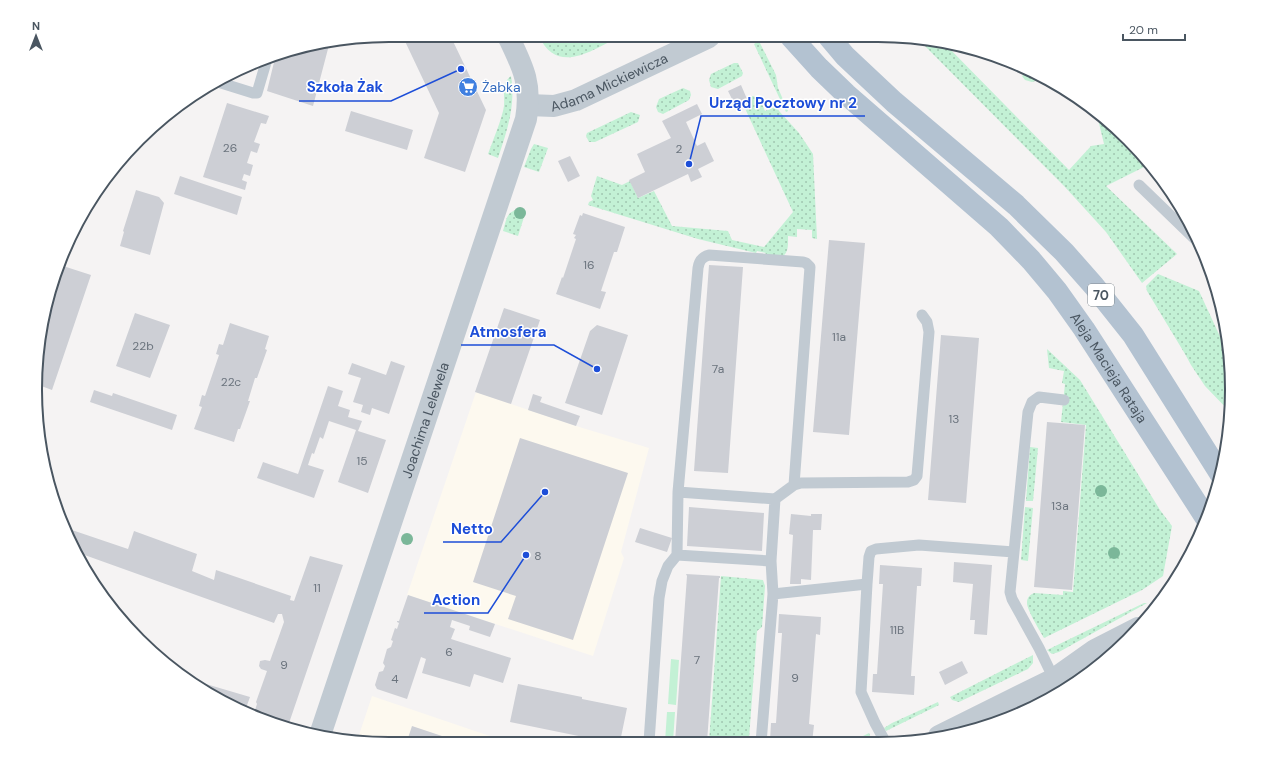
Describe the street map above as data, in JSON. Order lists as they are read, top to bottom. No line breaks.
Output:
{"streets":{"main road":["70","Aleja Macieja Rataja"],"street":["Adama Mickiewicza","Joachima Lelewela"]},"crossings":[["Adama Mickiewicza","Joachima Lelewela"]],"places":{"other":["Szkoła Żak","Urząd Pocztowy nr 2","Atmosfera","Netto","Action"],"supermarket":["Żabka"]},"house_numbers":["26","2","16","11a","22b","7a","22c","13","15","13a","8","11","11B","6","7","9","9","4"],"scale_bar":"20 m","north":"top"}
